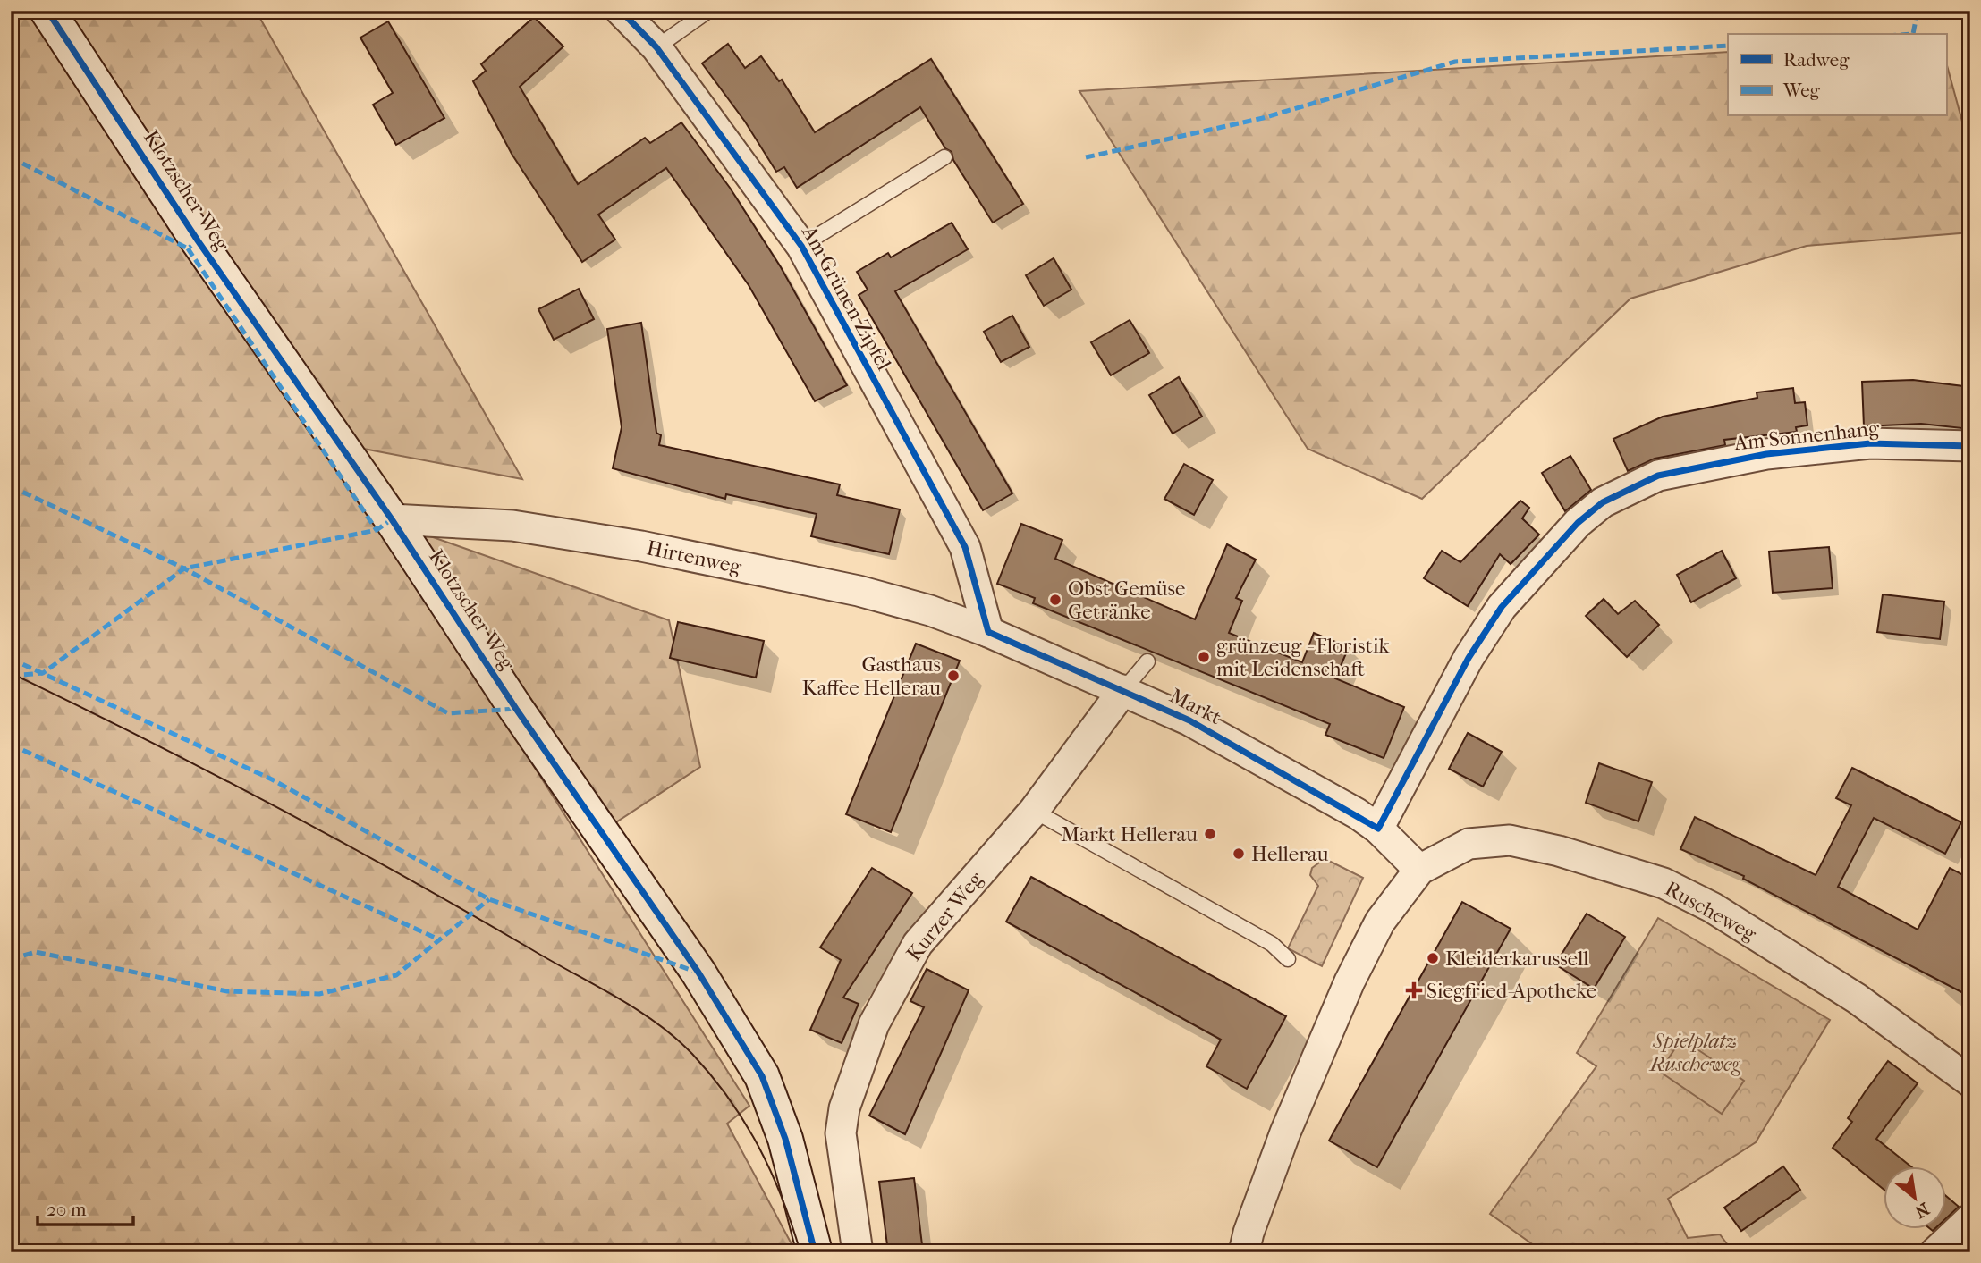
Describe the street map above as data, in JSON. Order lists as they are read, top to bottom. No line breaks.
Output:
{"streets":{"street":["Klotzscher Weg","Am Grünen Zipfel","Am Sonnenhang","Hirtenweg","Markt","Ruscheweg","Kurzer Weg"]},"crossings":[["Klotzscher Weg","Hirtenweg"],["Am Grünen Zipfel","Hirtenweg"],["Am Grünen Zipfel","Markt"],["Am Sonnenhang","Markt"],["Hirtenweg","Markt"],["Markt","Ruscheweg"],["Markt","Kurzer Weg"]],"parks":["Spielplatz Ruscheweg"],"places":{"other":["Obst Gemüse Getränke","grünzeug - Floristik mit Leidenschaft","Gasthaus Kaffee Hellerau","Markt Hellerau","Hellerau","Kleiderkarussell"],"health":["Siegfried-Apotheke"]},"legend":["Radweg","Weg"],"scale_bar":"20 m","north":"bottom right"}
